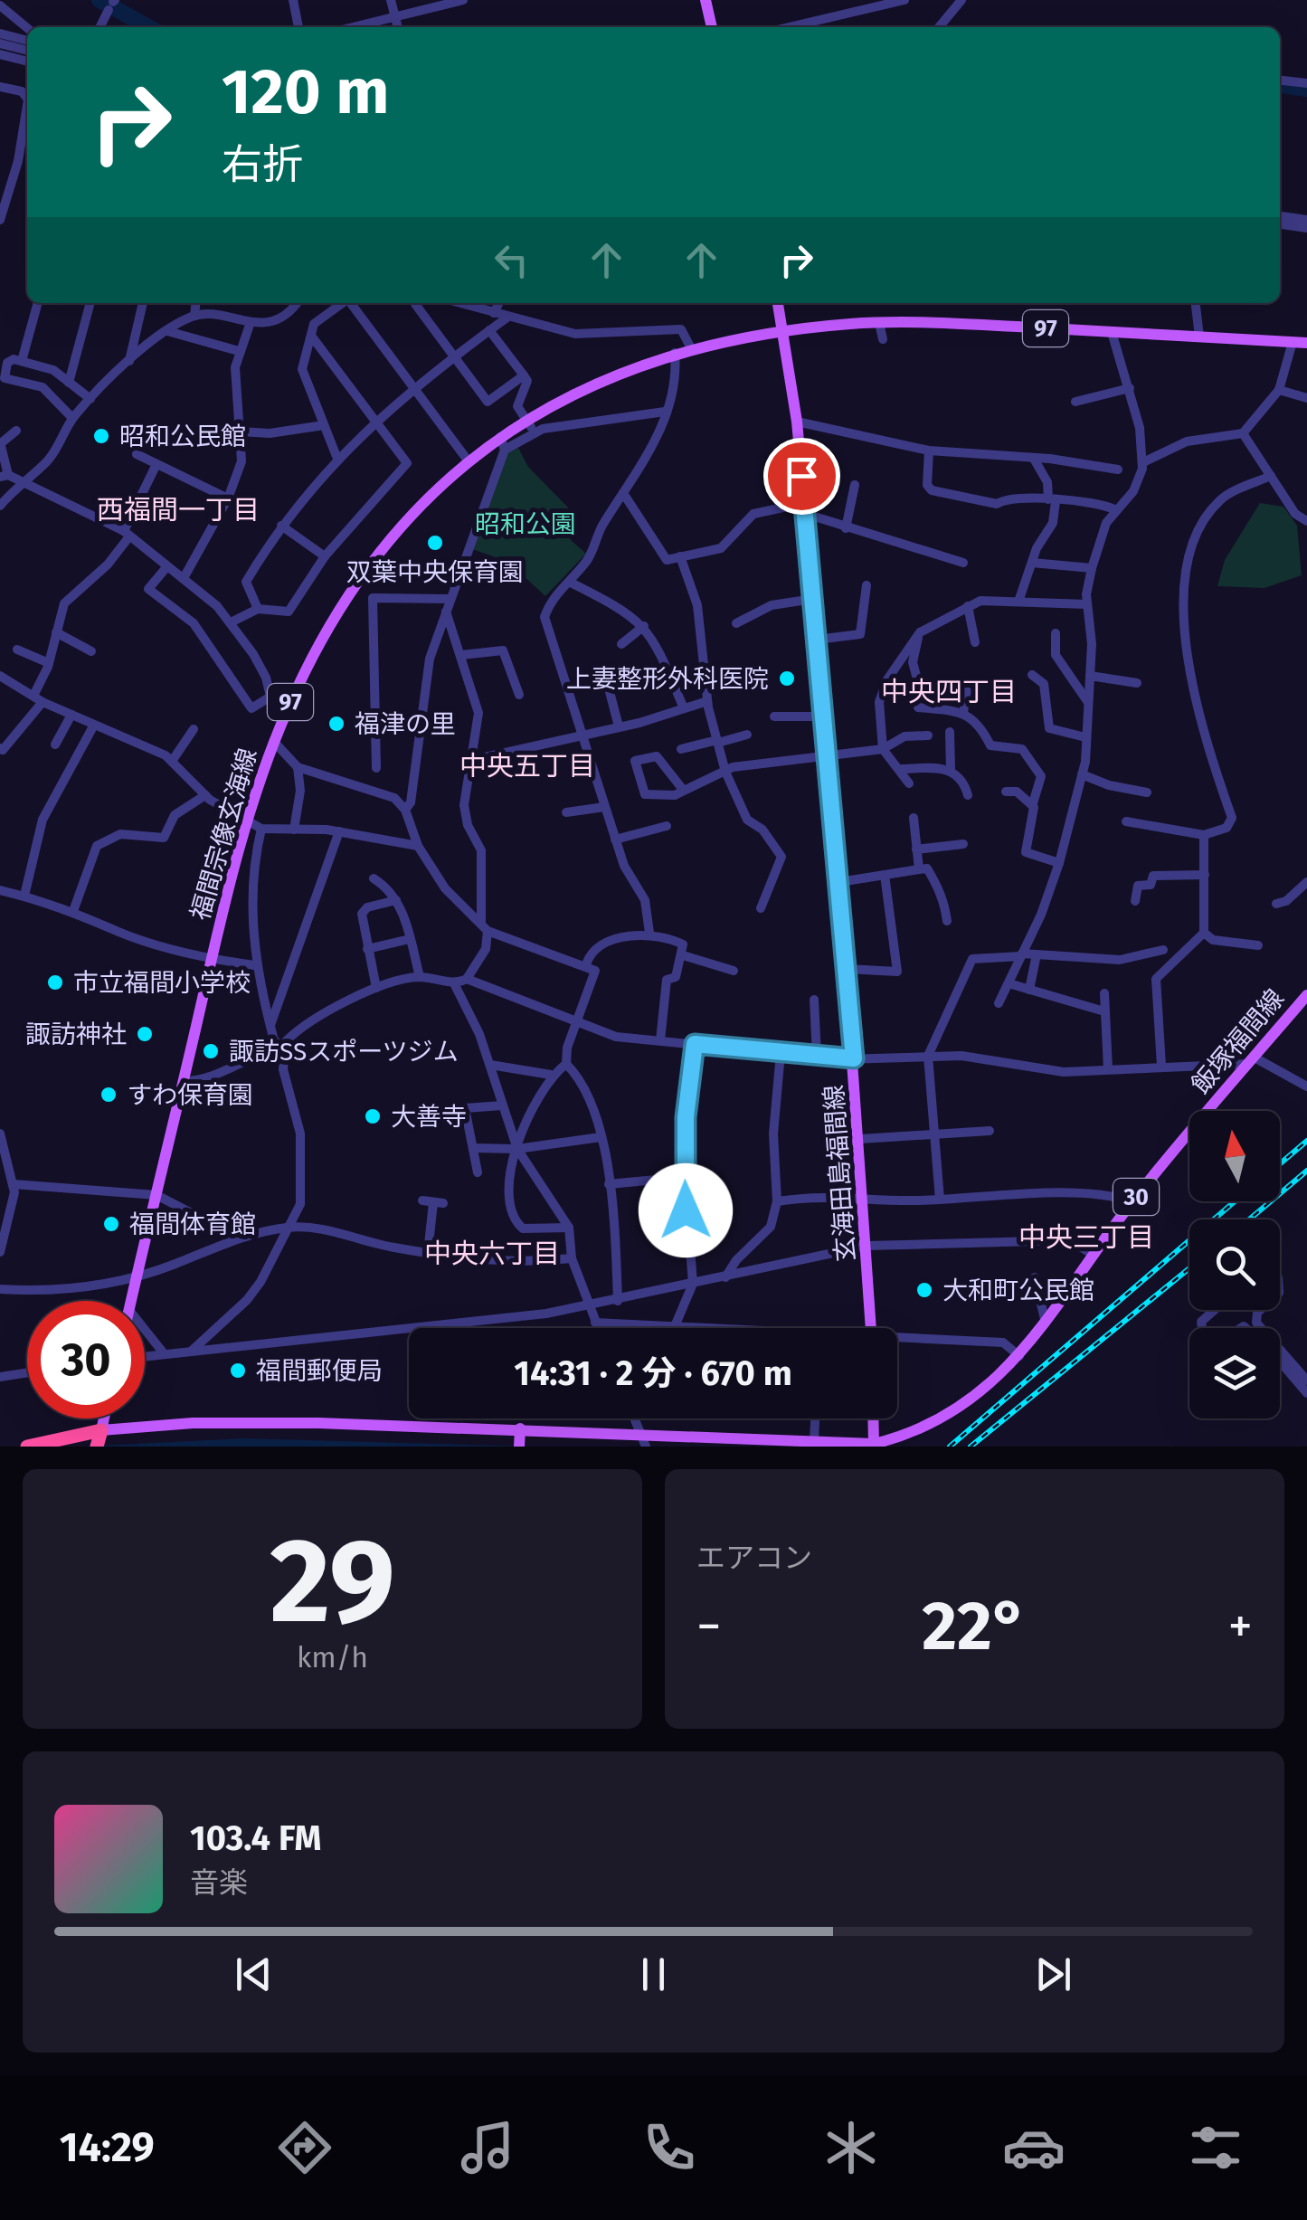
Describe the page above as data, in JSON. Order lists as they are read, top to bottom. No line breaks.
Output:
{"streets":{"main road":["97","福間宗像玄海線","飯塚福間線","玄海田島福間線","30"]},"crossings":[["福間宗像玄海線","玄海田島福間線"]],"districts":["西福間一丁目","中央四丁目","中央五丁目","中央三丁目","中央六丁目"],"parks":["昭和公園"],"places":["昭和公民館","双葉中央保育園","上妻整形外科医院","福津の里","市立福間小学校","諏訪神社","諏訪SSスポーツジム","すわ保育園","大善寺","福間体育館","大和町公民館","福間郵便局"],"north":"top","page":{"turn":["120 m","右折"],"limit":"30","trip":"14:31 · 2 分 · 670 m","tile":[["29","km/h"],"エアコン"],"heat":["−","22°","+"],"song":["103.4 FM","音楽"],"tabs":"14:29"}}
